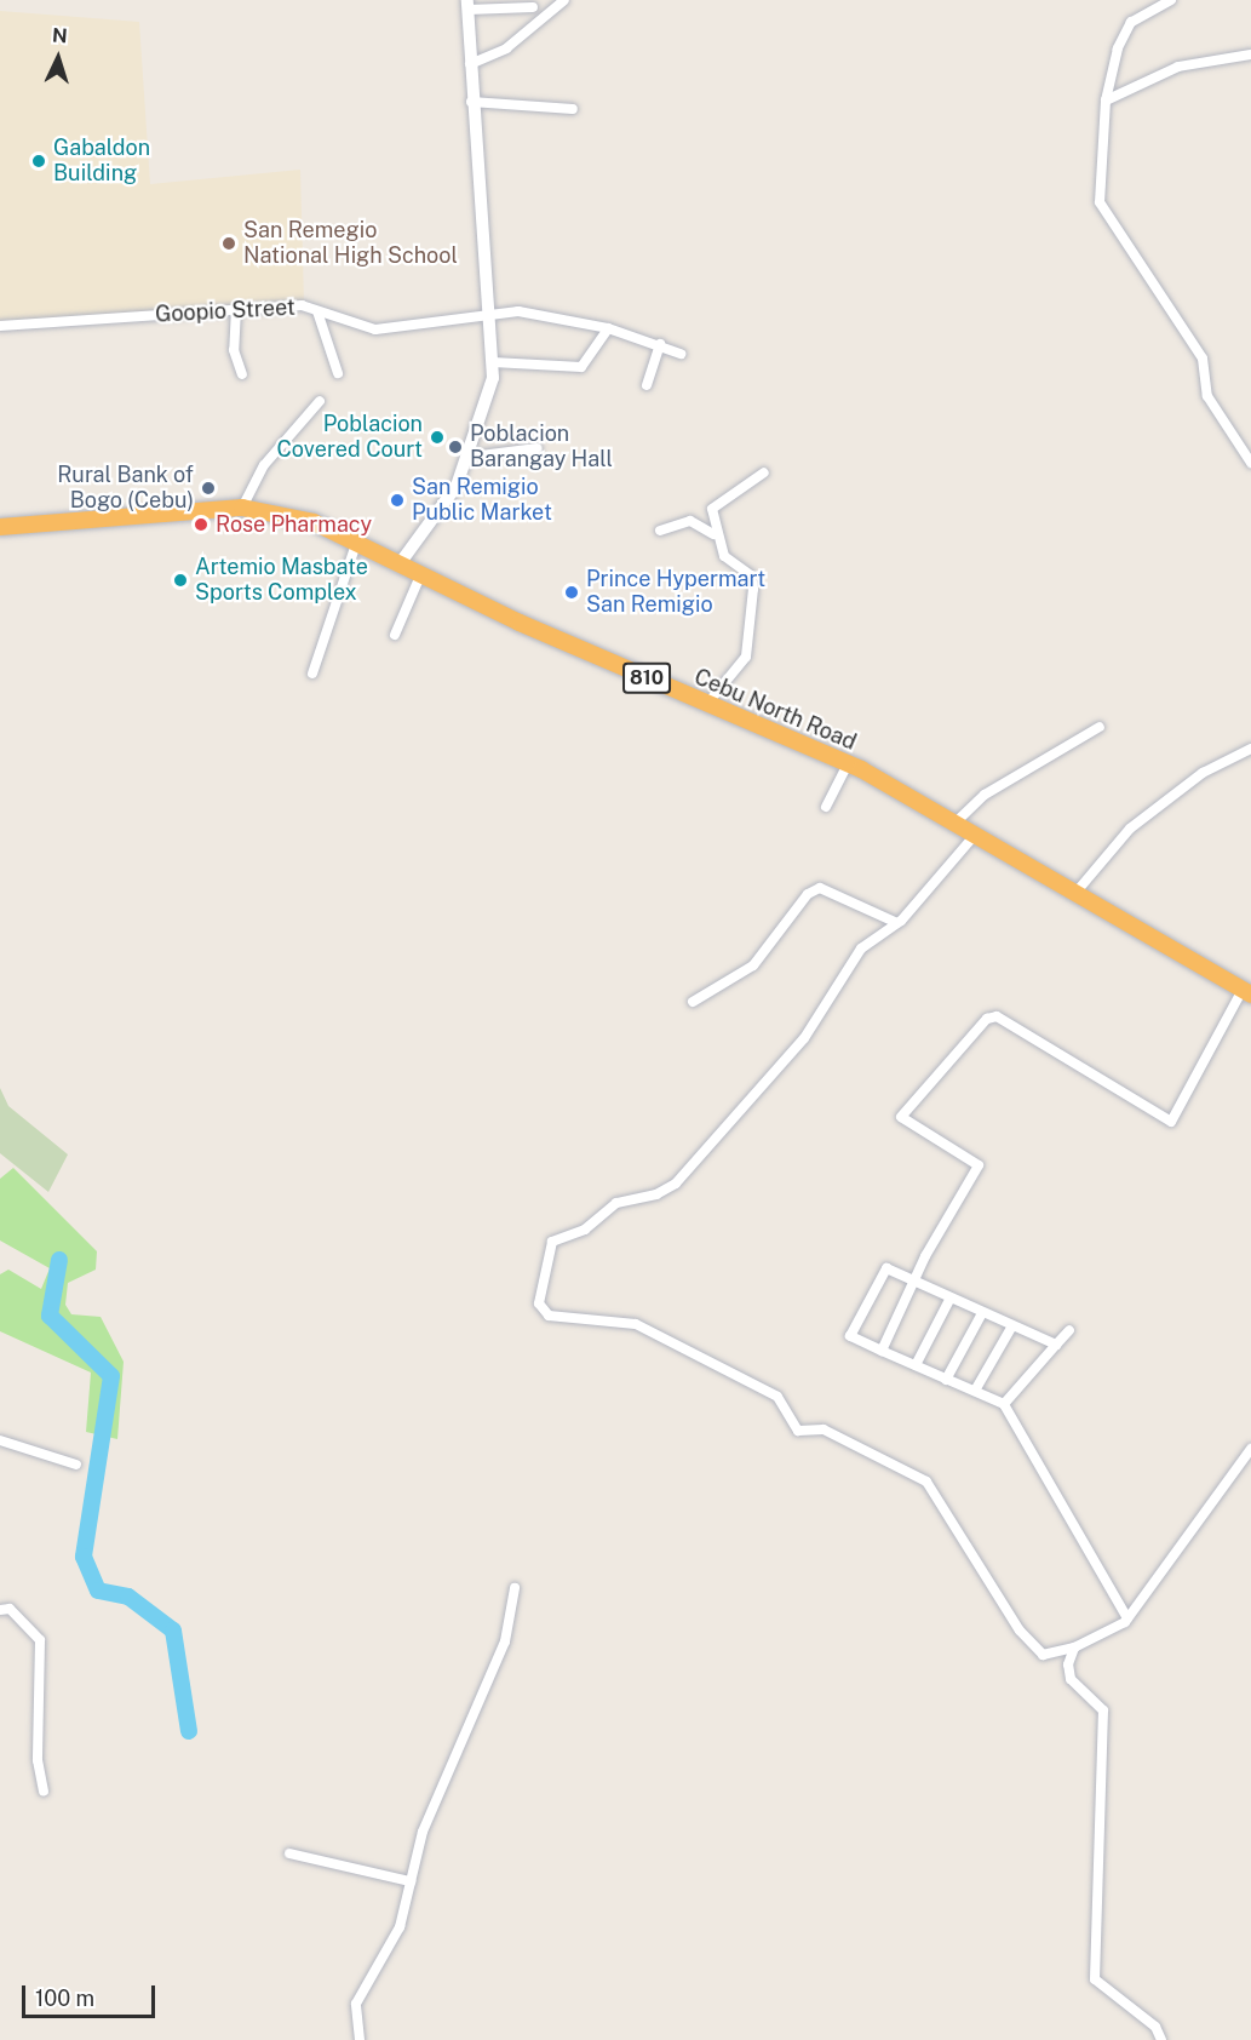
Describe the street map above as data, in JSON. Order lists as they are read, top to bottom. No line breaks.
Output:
{"streets":{"highway":["810","Cebu North Road"],"street":["Goopio Street"]},"places":["Gabaldon Building","San Remegio National High School","Poblacion Covered Court","Poblacion Barangay Hall","Rural Bank of Bogo (Cebu)","San Remigio Public Market","Rose Pharmacy","Artemio Masbate Sports Complex","Prince Hypermart San Remigio"],"scale_bar":"100 m","north":"top"}
